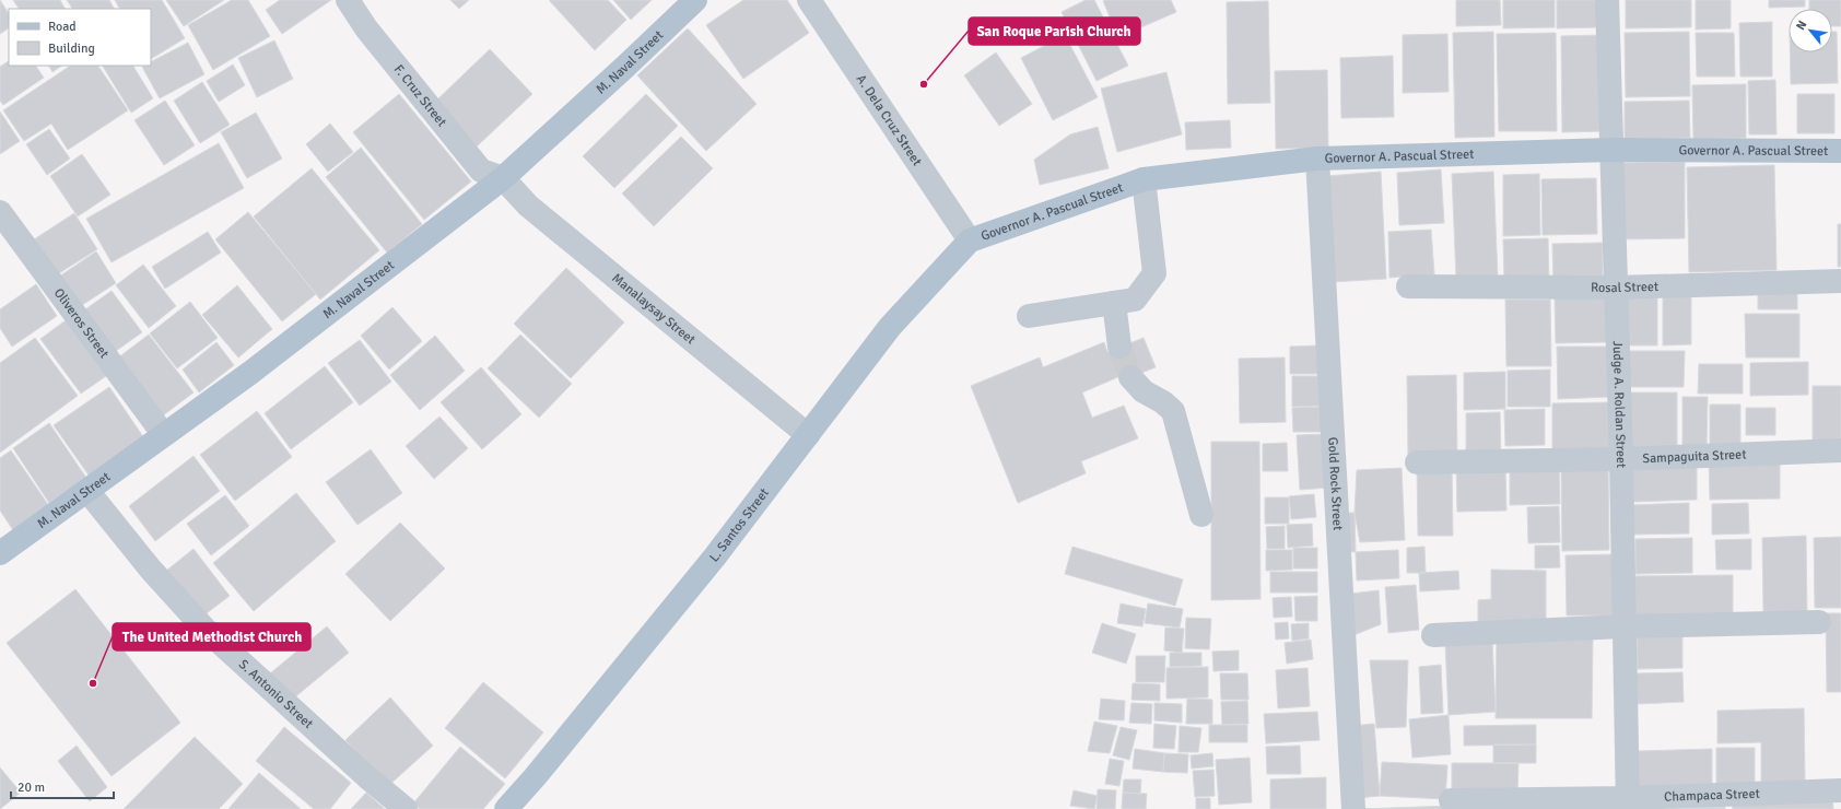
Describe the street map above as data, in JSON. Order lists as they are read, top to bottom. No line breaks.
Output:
{"streets":{"main road":["M. Naval Street","Governor A. Pascual Street","L. Santos Street"],"street":["F. Cruz Street","A. Dela Cruz Street","Rosal Street","Manalaysay Street","Oliveros Street","Judge A. Roldan Street","Sampaguita Street","Gold Rock Street","S. Antonio Street","Champaca Street"]},"crossings":[["M. Naval Street","F. Cruz Street"],["M. Naval Street","Manalaysay Street"],["M. Naval Street","Oliveros Street"],["M. Naval Street","S. Antonio Street"],["F. Cruz Street","Manalaysay Street"],["A. Dela Cruz Street","Governor A. Pascual Street"],["A. Dela Cruz Street","L. Santos Street"],["Governor A. Pascual Street","Judge A. Roldan Street"],["Governor A. Pascual Street","Gold Rock Street"],["Governor A. Pascual Street","L. Santos Street"],["Rosal Street","Judge A. Roldan Street"],["Manalaysay Street","L. Santos Street"],["Judge A. Roldan Street","Sampaguita Street"],["Judge A. Roldan Street","Champaca Street"]],"places":["San Roque Parish Church","The United Methodist Church"],"legend":["Road","Building"],"scale_bar":"20 m","north":"top left"}
